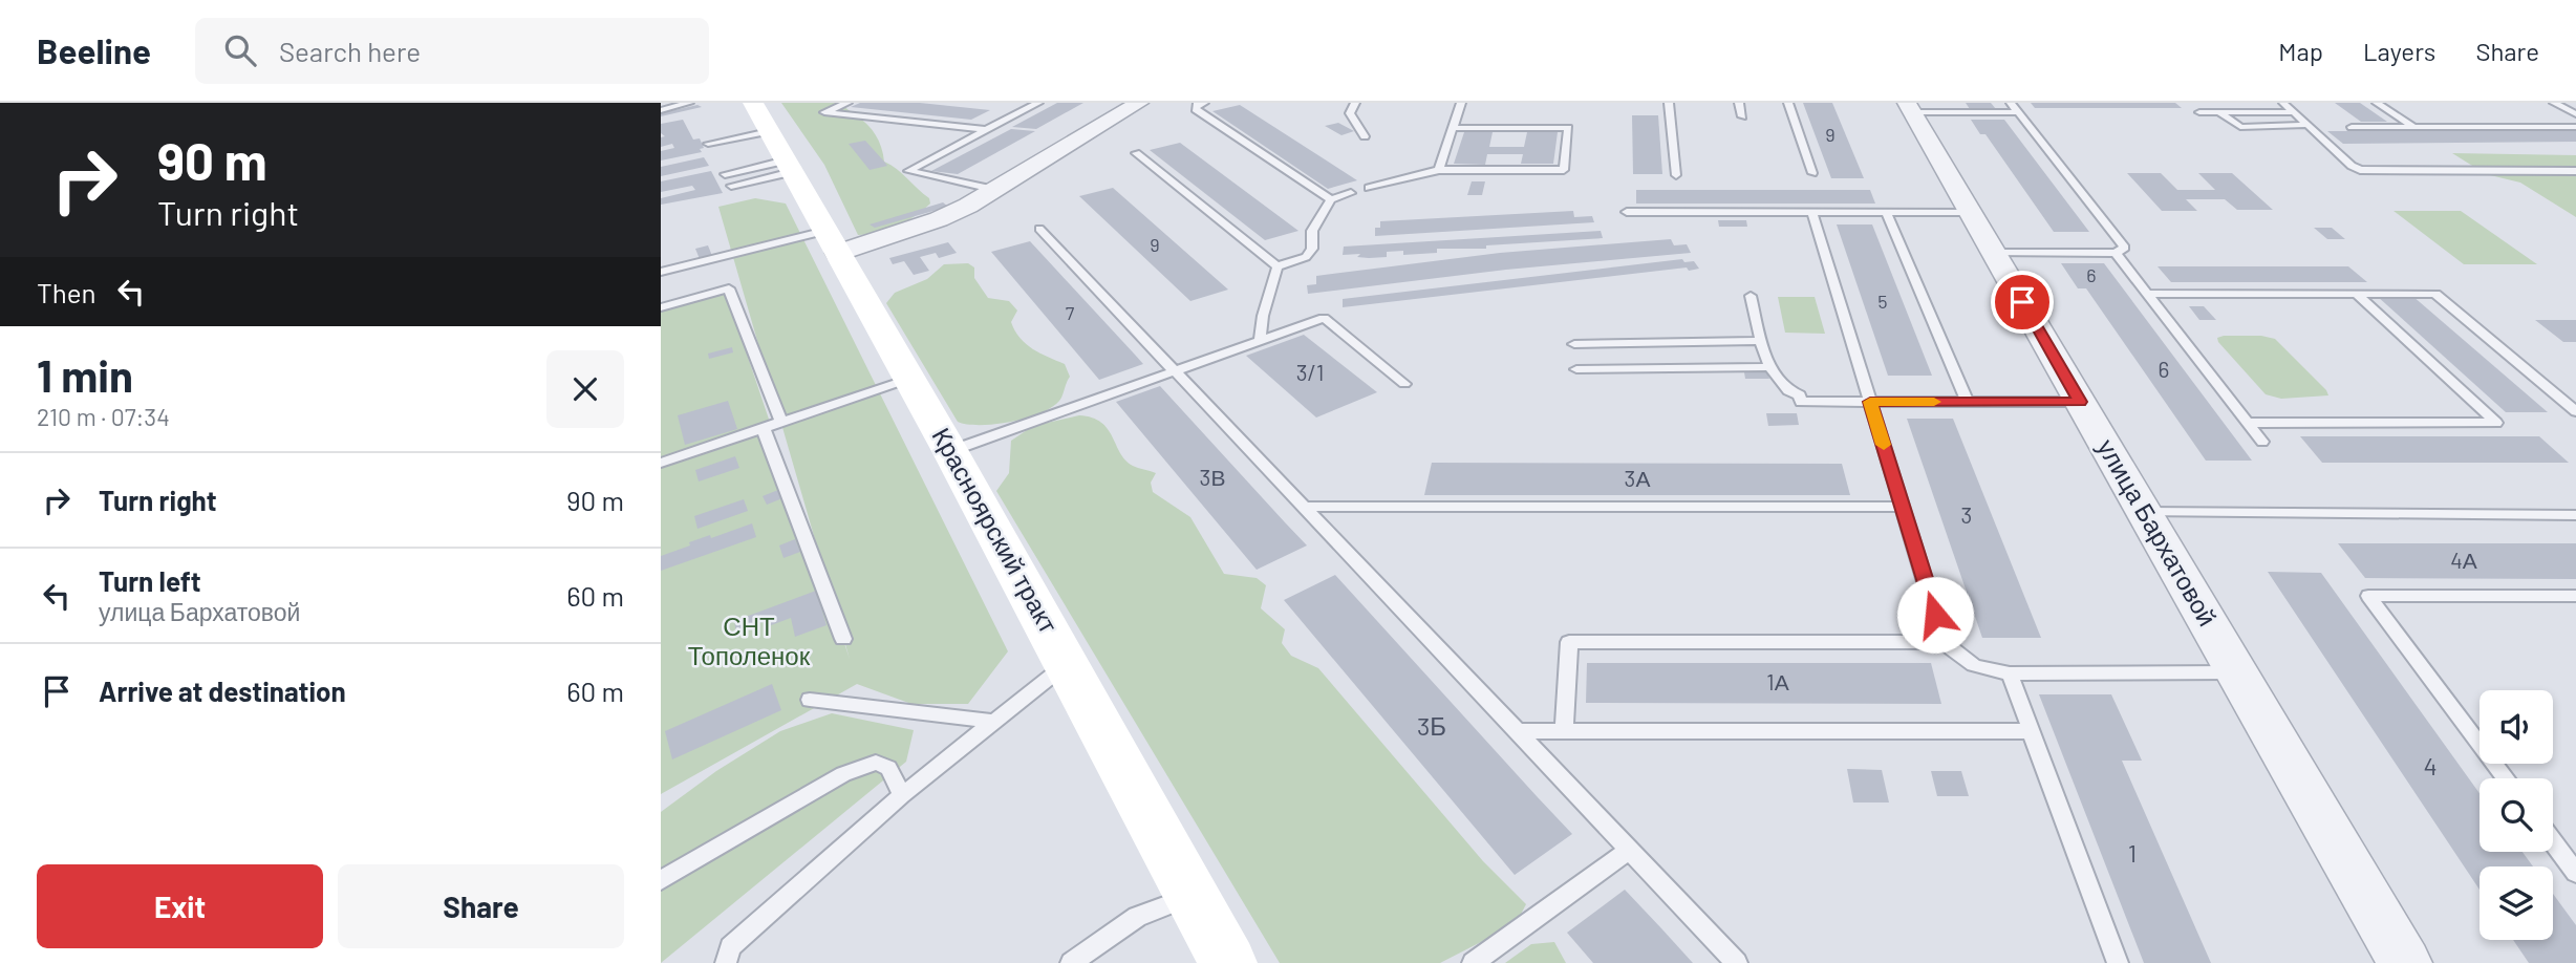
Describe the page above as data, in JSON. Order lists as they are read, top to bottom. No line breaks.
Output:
{"streets":{"main road":["Красноярский тракт"],"street":["улица Бархатовой"]},"parks":["СНТ Тополенок"],"house_numbers":["9","9","6","5","7","6","3/1","3В","3А","3","4А","1А","3Б","4","1"],"page":{"header":"Beeline","search":"Search here","nav":["Map","Layers","Share"],"turn":["90 m","Turn right"],"then":"Then","heading":["1 min","210 m · 07:34"],"list":[{"name":"Turn right","value":"90 m"},{"name":"Turn left","note":"улица Бархатовой","value":"60 m"},{"name":"Arrive at destination","value":"60 m"}],"buttons":["Exit","Share"]}}
